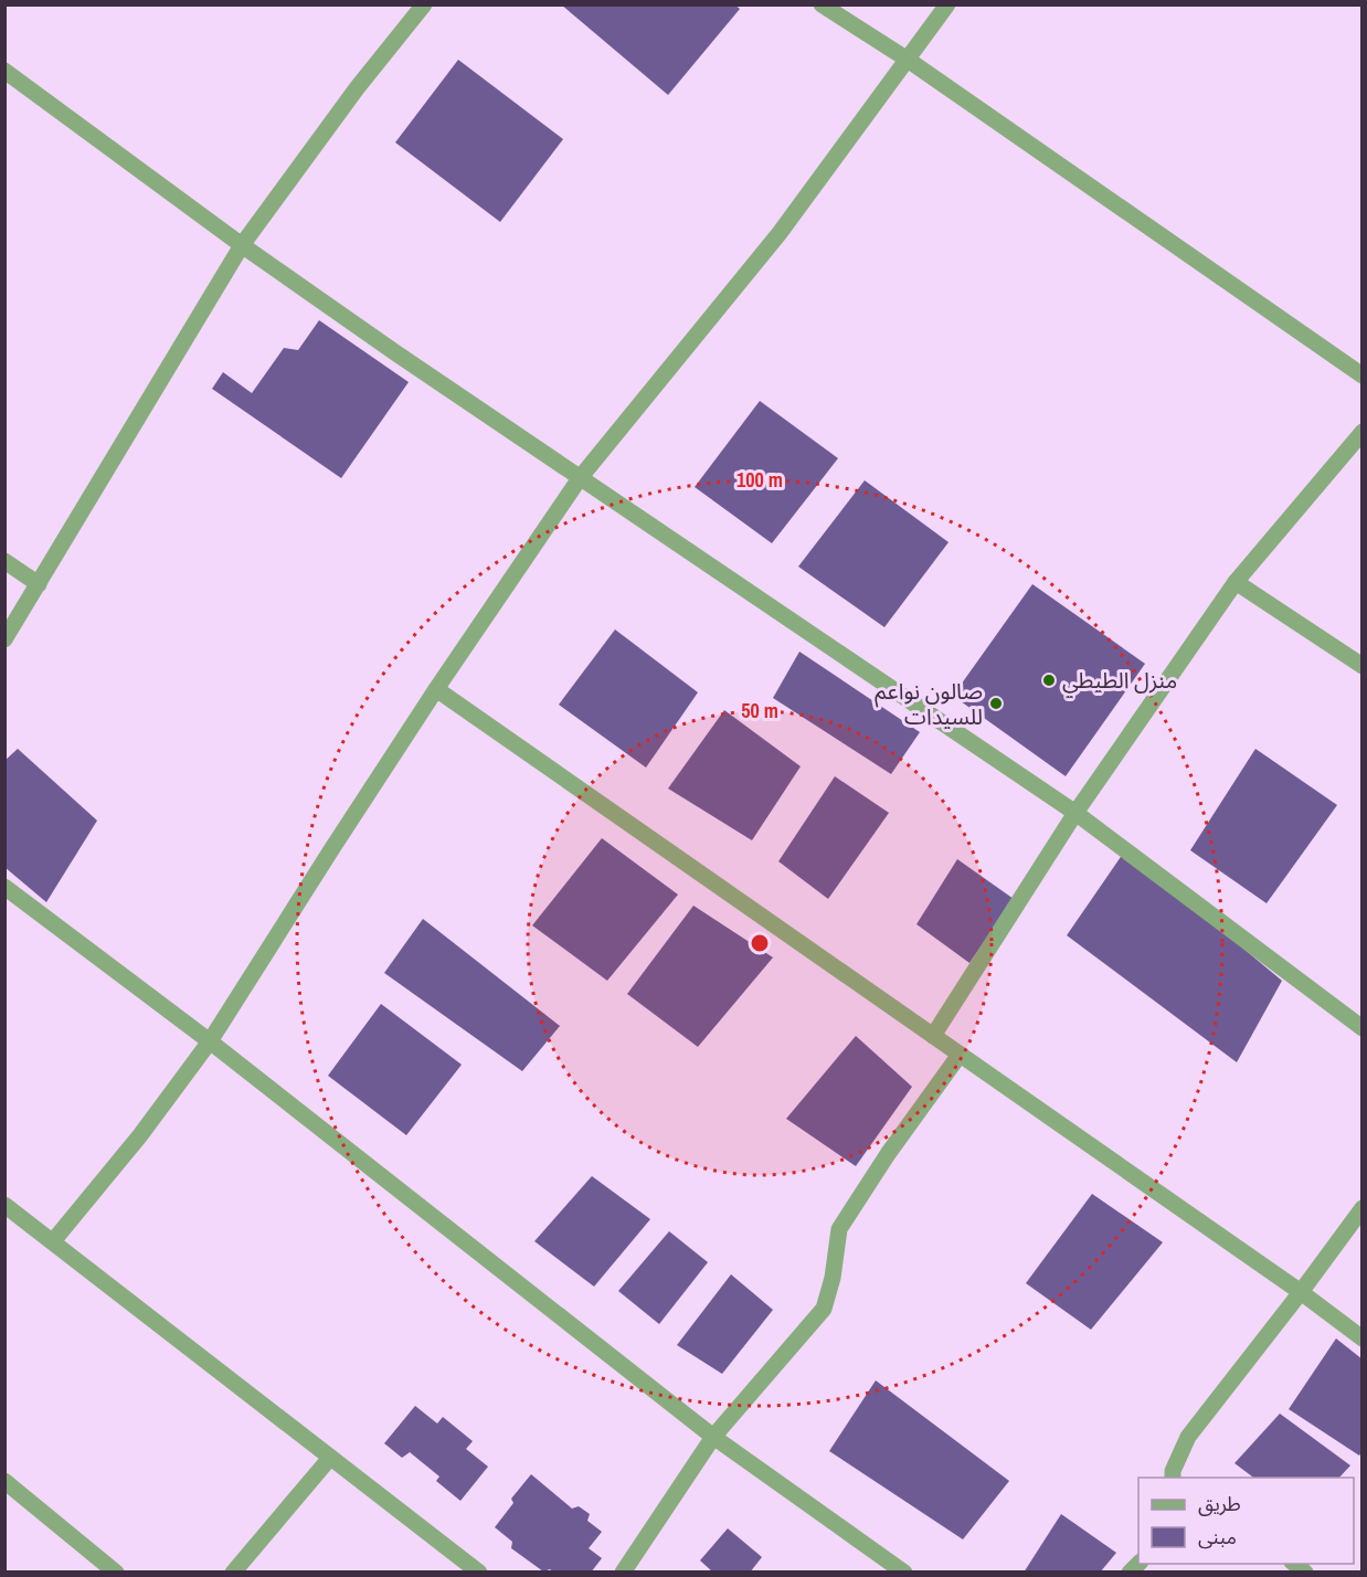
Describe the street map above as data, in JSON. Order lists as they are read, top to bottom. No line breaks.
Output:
{"places":["منزل الطيطي","صالون نواعم للسيدات"],"legend":["طريق","مبنى"],"rings":["100 m","50 m"]}
